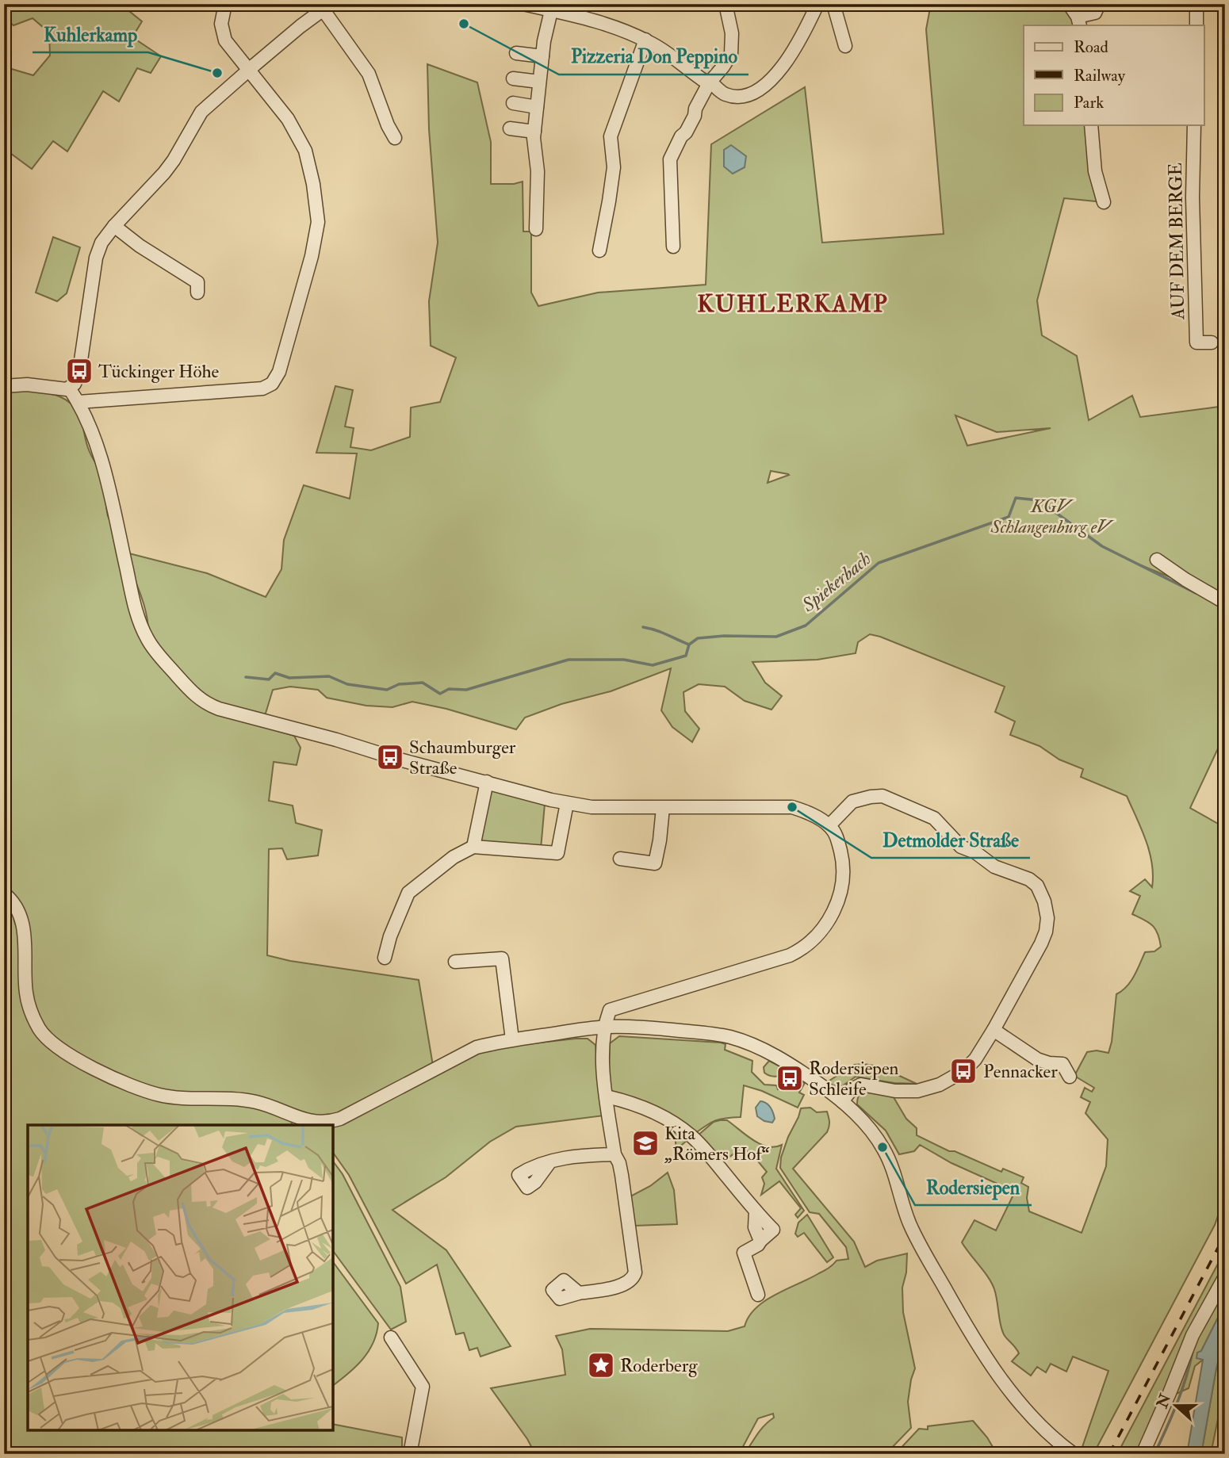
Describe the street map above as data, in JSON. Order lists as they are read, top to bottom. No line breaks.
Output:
{"streets":{"street":["AUF DEM BERGE"]},"districts":["KUHLERKAMP"],"water":["Spiekerbach"],"parks":["KGV Schlangenburg eV"],"places":{"other":["Pizzeria Don Peppino","Kuhlerkamp","Detmolder Straße","Rodersiepen"],"bus stop":["Tückinger Höhe","Schaumburger Straße","Pennacker","Rodersiepen Schleife"],"school or university":["Kita „Römers Hof“"],"place":["Roderberg"]},"legend":["Road","Railway","Park"],"north":"left"}
